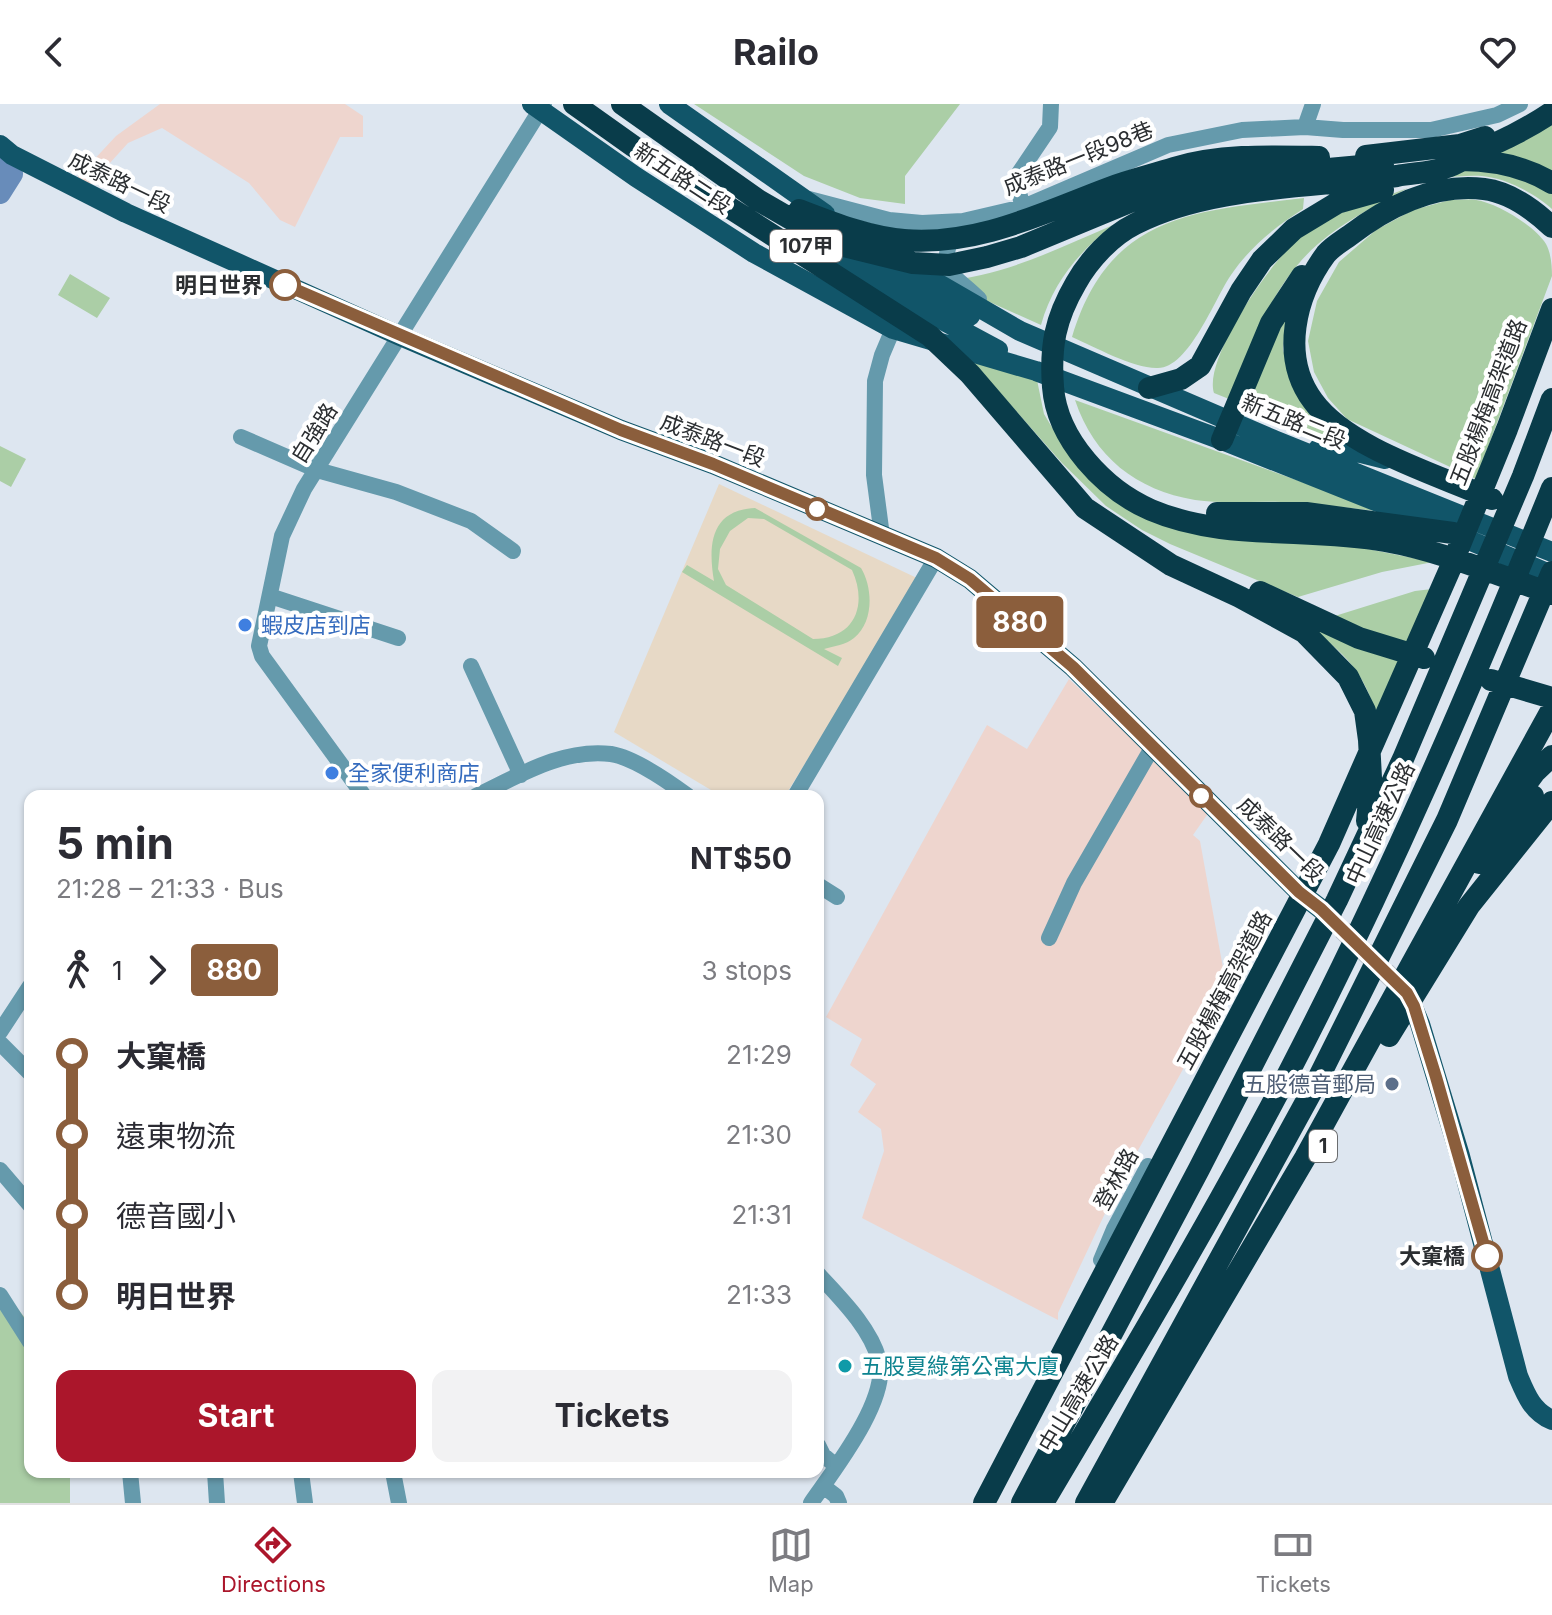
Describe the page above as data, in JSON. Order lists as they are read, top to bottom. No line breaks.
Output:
{"streets":{"highway":["五股楊梅高架道路","中山高速公路","1"],"main road":["新五路二段","成泰路一段","107甲"],"street":["成泰路一段98巷","自強路","登林路"]},"crossings":[["成泰路一段98巷","新五路二段"],["新五路二段","自強路"],["新五路二段","1"],["成泰路一段","自強路"],["成泰路一段","登林路"],["五股楊梅高架道路","登林路"]],"places":["明日世界","蝦皮店到店","全家便利商店","五股德音郵局","大窠橋","五股夏綠第公寓大廈"],"lines":["bus line 880"],"page":{"header":"Railo","on_map":"880","heading":["5 min","21:28 – 21:33 · Bus","NT$50"],"legs":["1","880","3 stops"],"list":[{"name":"大窠橋","value":"21:29"},{"name":"遠東物流","value":"21:30"},{"name":"德音國小","value":"21:31"},{"name":"明日世界","value":"21:33"}],"buttons":["Start","Tickets"],"tabs":["Directions","Map","Tickets"]}}
